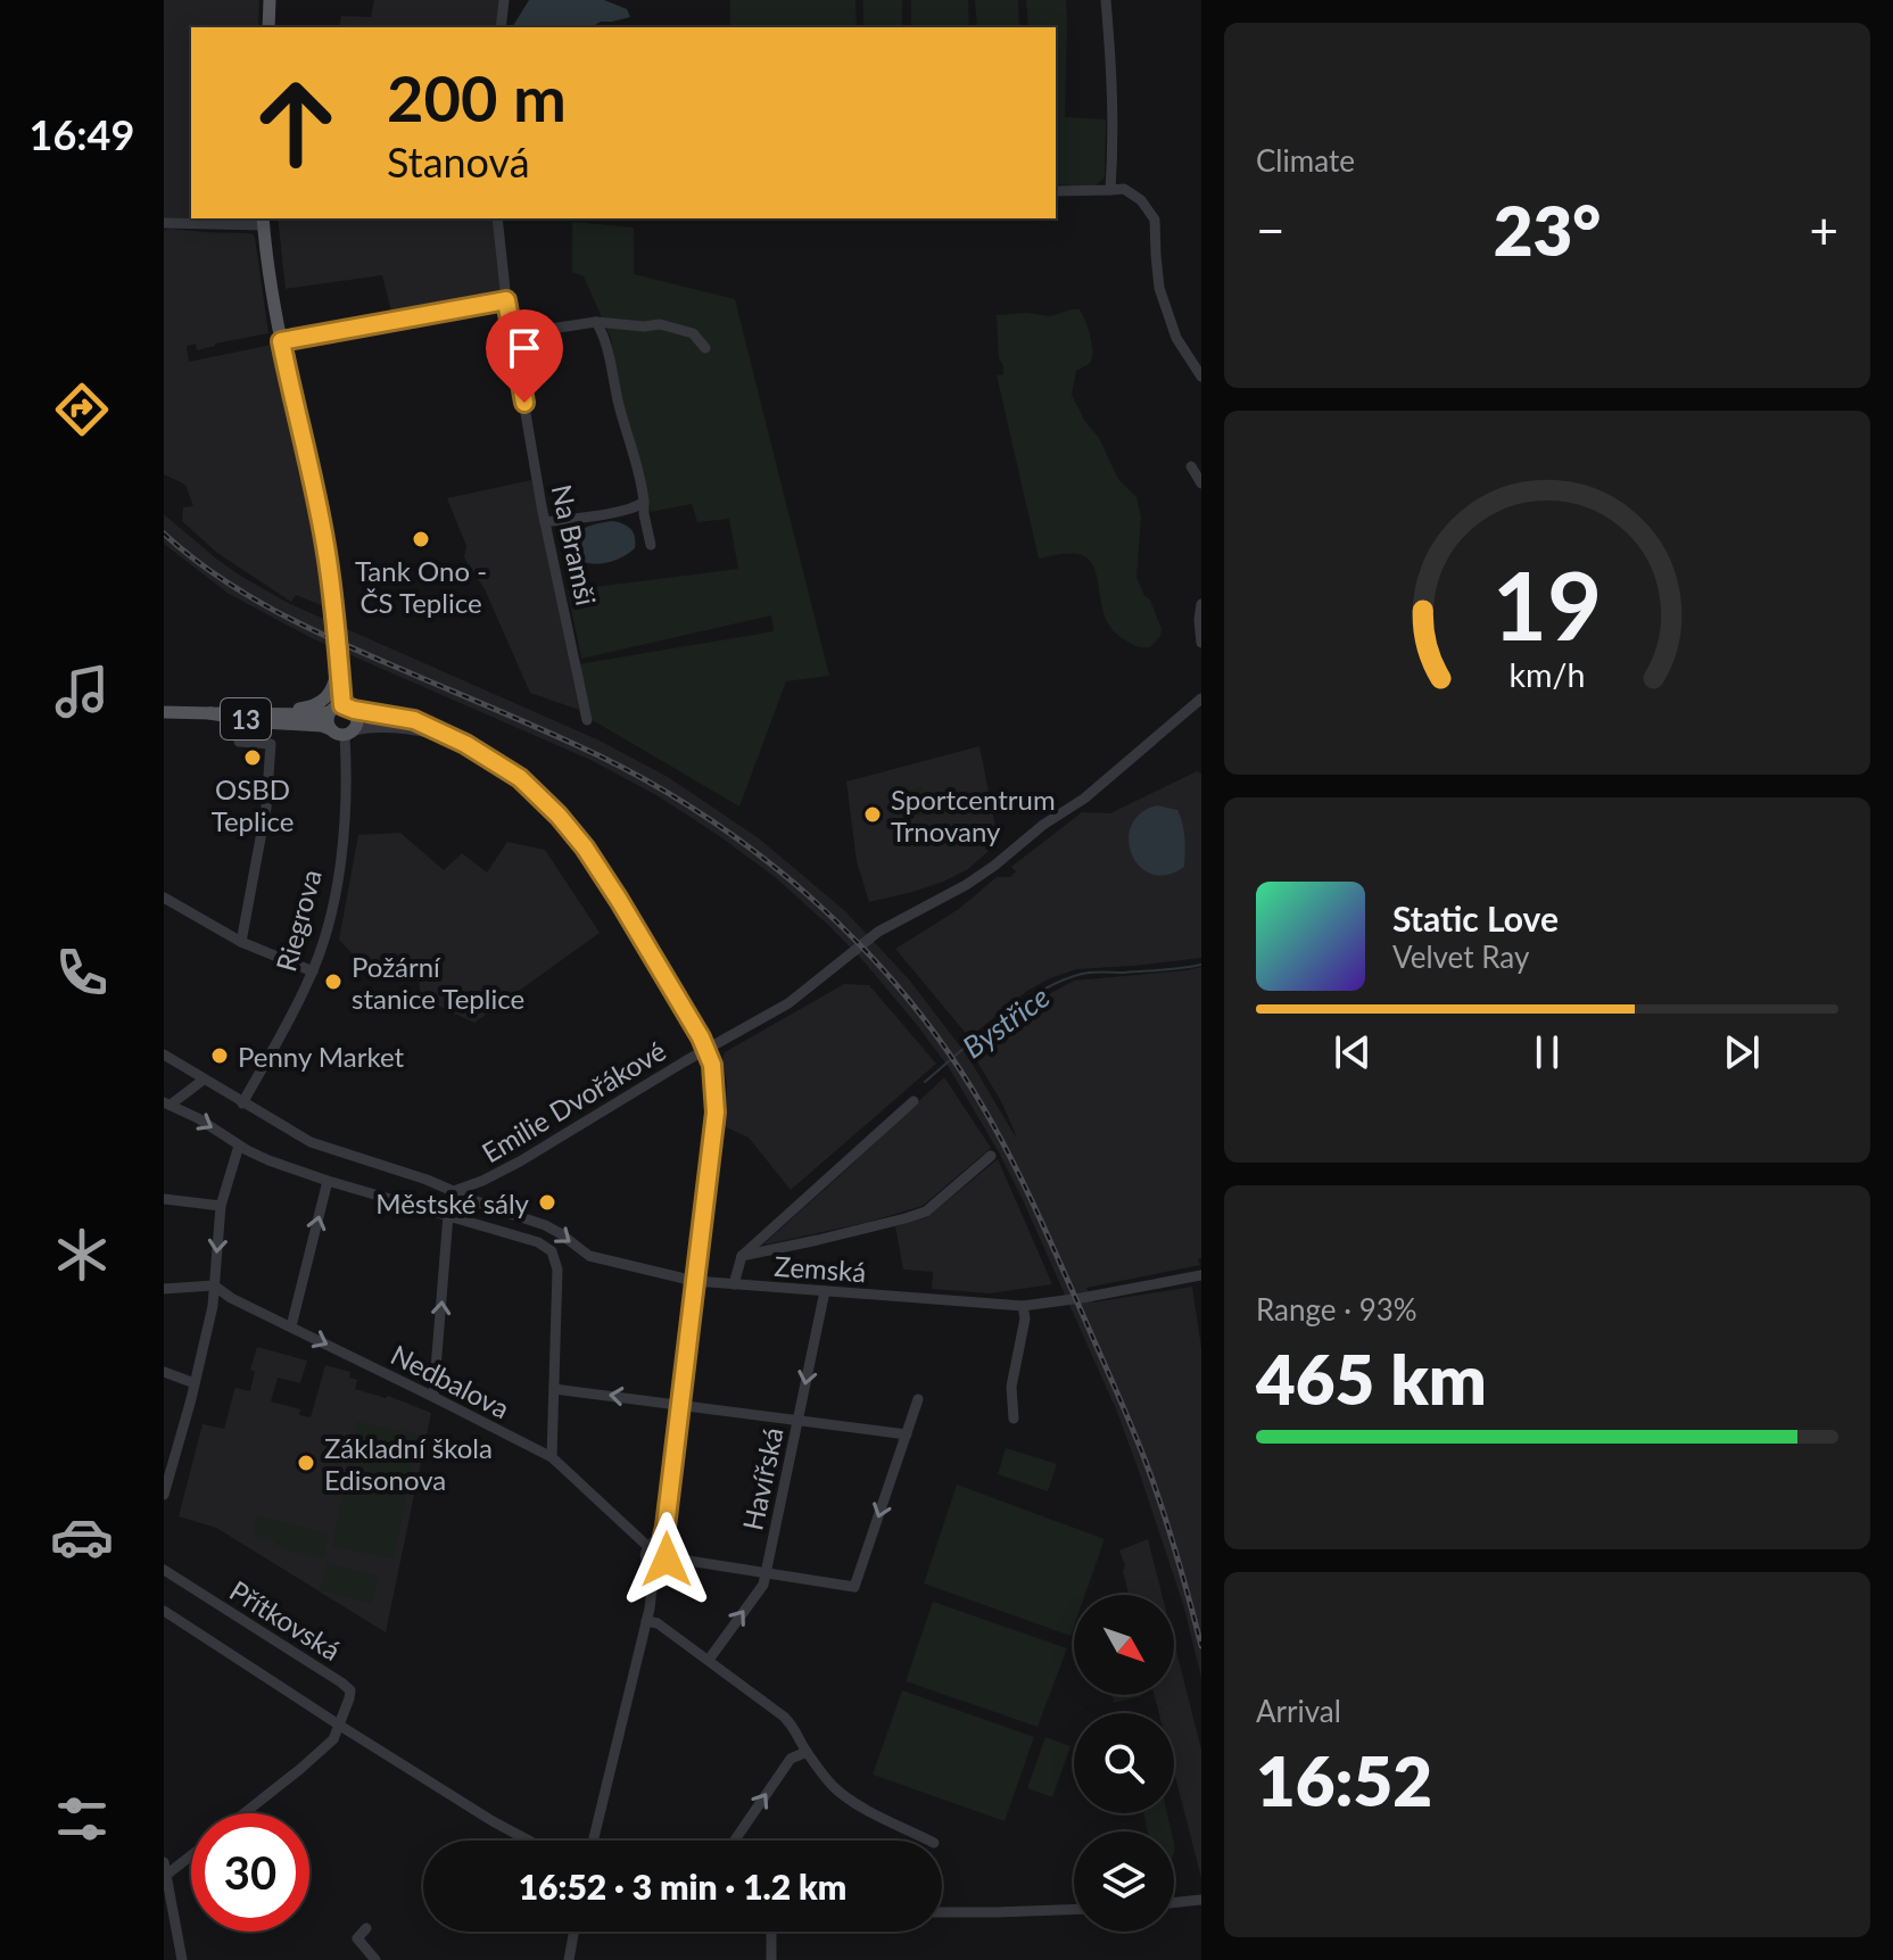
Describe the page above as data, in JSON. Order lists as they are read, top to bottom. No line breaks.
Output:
{"streets":{"main road":["13"],"street":["Na Bramši","Riegrova","Emilie Dvořákové","Zemská","Nedbalova","Havířská","Přítkovská"]},"crossings":[["13","Riegrova"],["Riegrova","Zemská"],["Emilie Dvořákové","Zemská"],["Zemská","Havířská"]],"water":["Bystřice"],"places":["Tank Ono - ČS Teplice","OSBD Teplice","Sportcentrum Trnovany","Požární stanice Teplice","Penny Market","Městské sály","Základní škola Edisonova"],"north":"bottom right","page":{"tabs":"16:49","tile":["Climate",["Range · 93%","465 km"],["Arrival","16:52"]],"turn":["200 m","Stanová"],"heat":["−","23°","+"],"song":["Static Love","Velvet Ray"],"limit":"30","trip":"16:52 · 3 min · 1.2 km","gauge":["19","km/h"]}}
